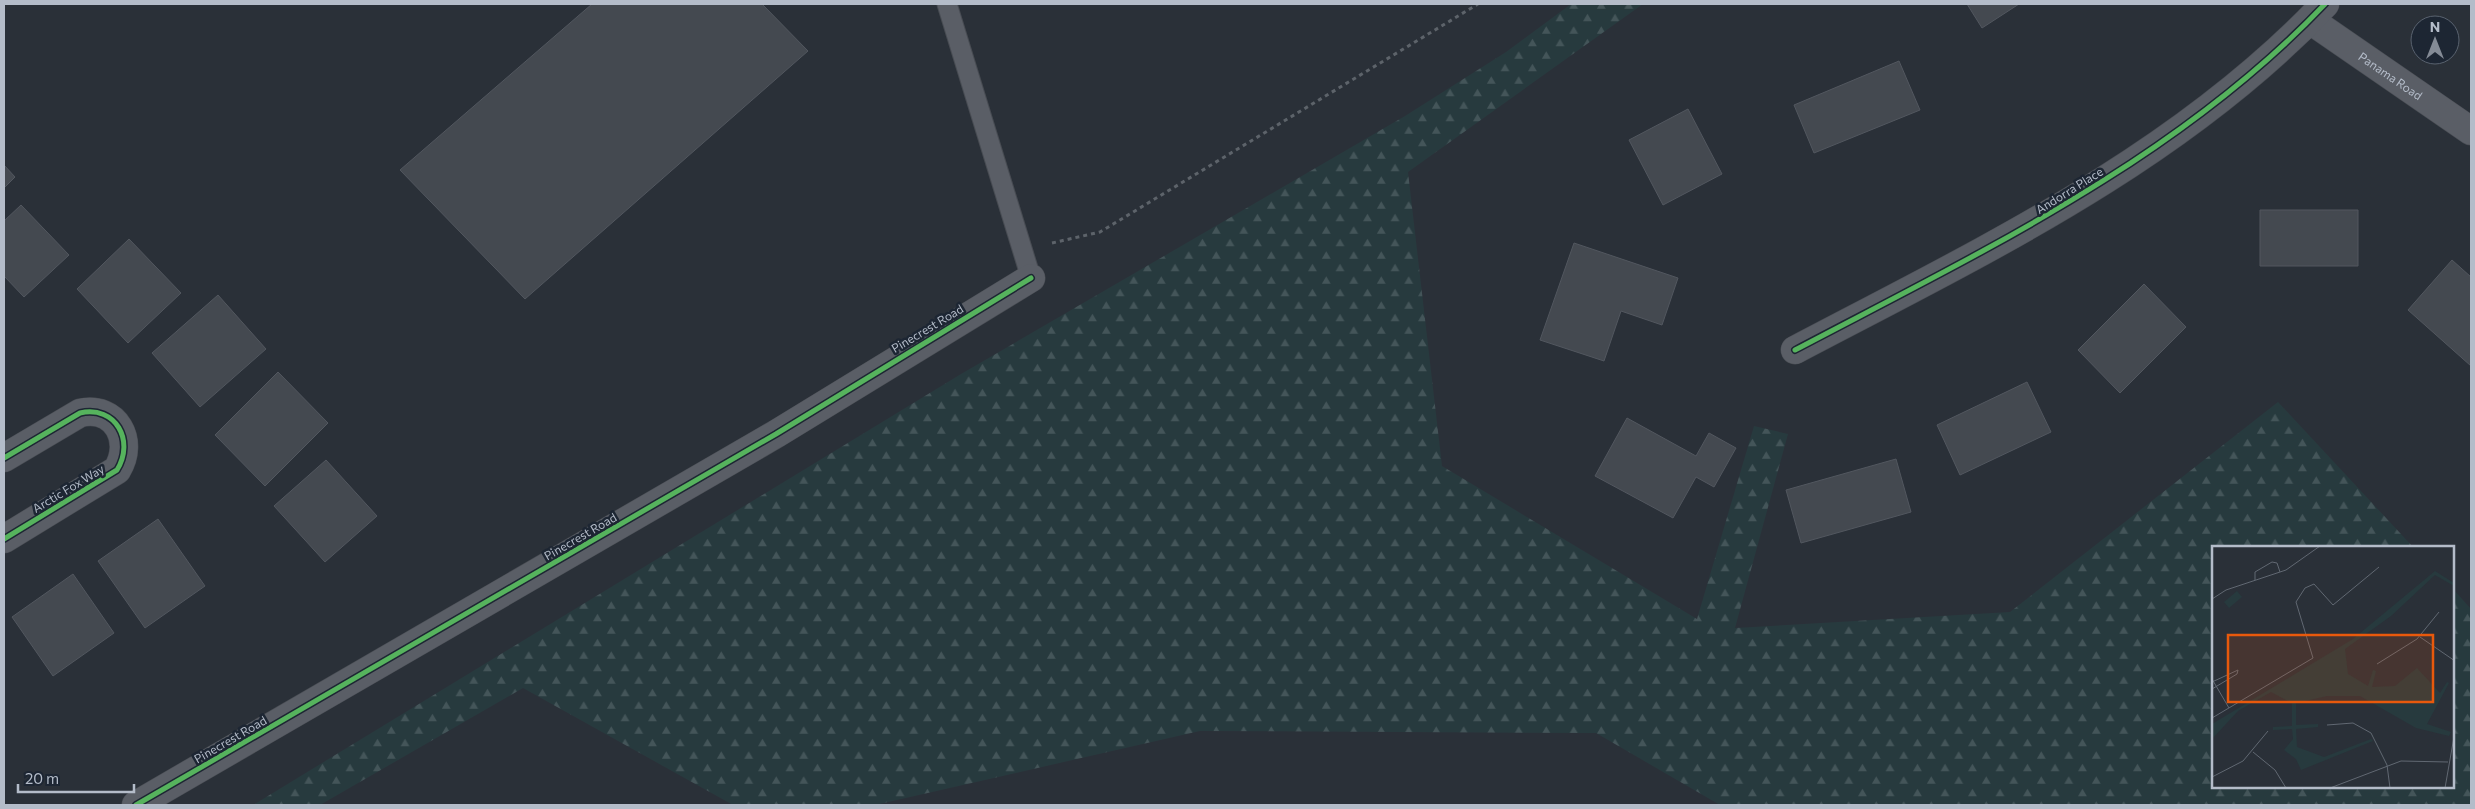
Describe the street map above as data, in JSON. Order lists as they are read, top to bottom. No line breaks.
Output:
{"streets":{"street":["Panama Road","Andorra Place","Pinecrest Road","Arctic Fox Way"]},"crossings":[["Panama Road","Andorra Place"]],"scale_bar":"20 m","north":"top"}
